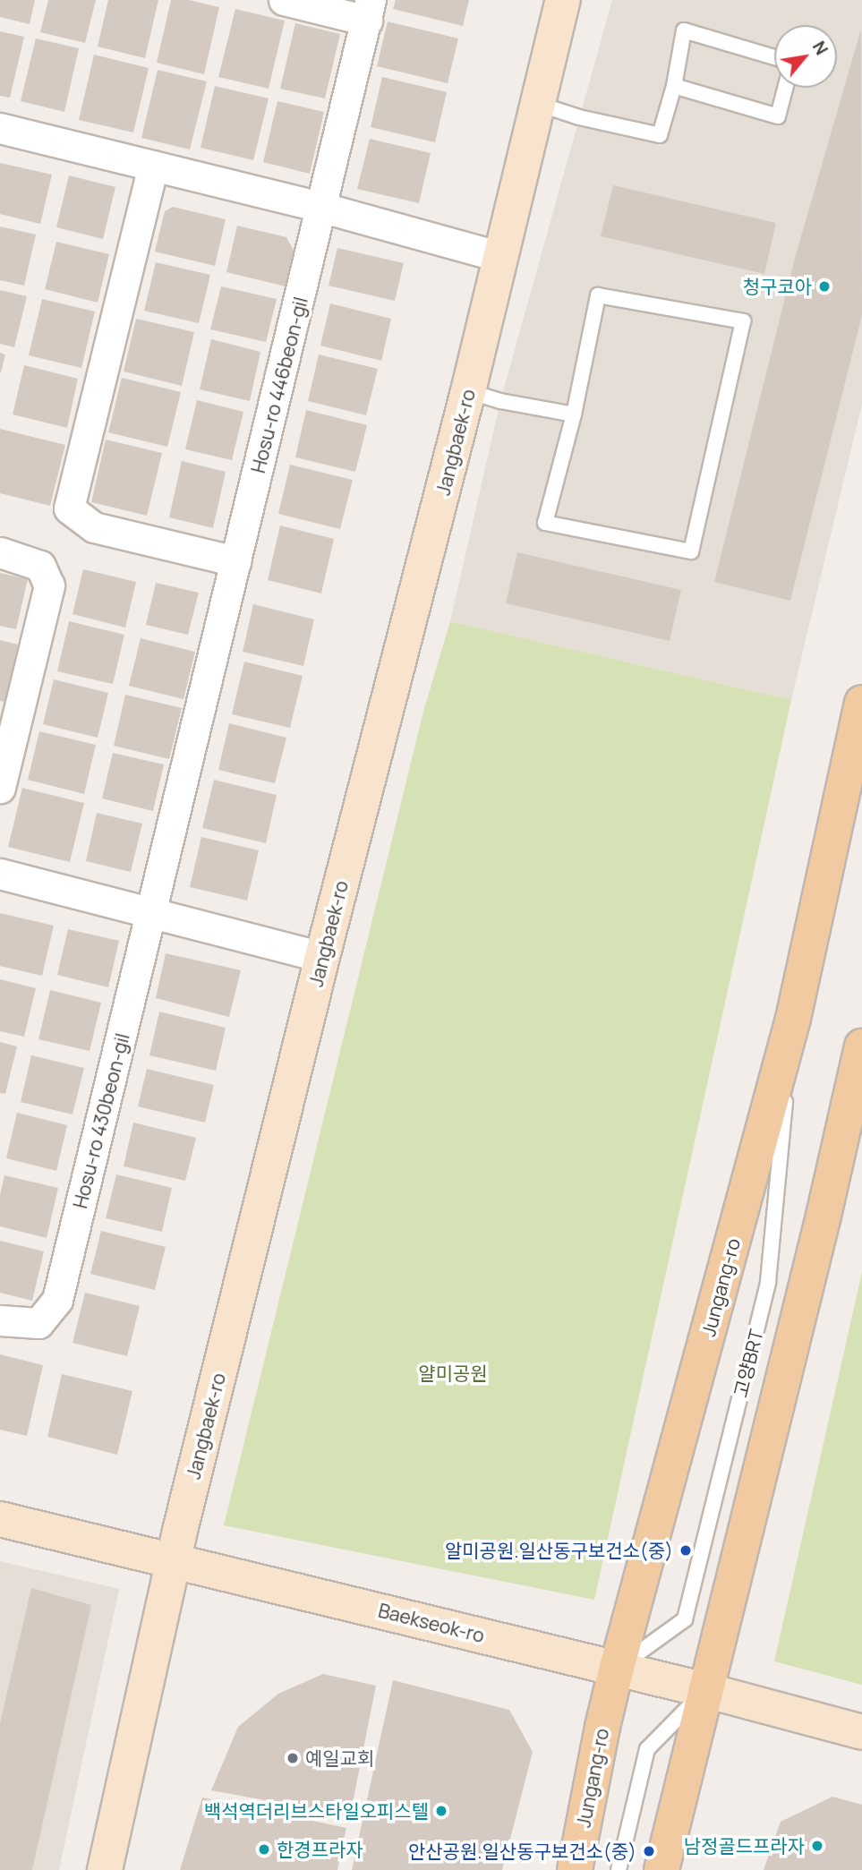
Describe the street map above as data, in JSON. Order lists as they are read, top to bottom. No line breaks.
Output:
{"streets":{"main road":["Jungang-ro"],"street":["Hosu-ro 446beon-gil","Jangbaek-ro","Hosu-ro 430beon-gil","Baekseok-ro"],"lane":["고양BRT"]},"crossings":[["Hosu-ro 446beon-gil","Hosu-ro 430beon-gil"],["Jangbaek-ro","Baekseok-ro"],["Jungang-ro","고양BRT"],["Jungang-ro","Baekseok-ro"],["고양BRT","Baekseok-ro"]],"parks":["얄미공원"],"places":["청구코아","알미공원.일산동구보건소(중)","예일교회","백석역더리브스타일오피스텔","남정골드프라자","한경프라자","안산공원.일산동구보건소(중)"],"north":"top right"}
